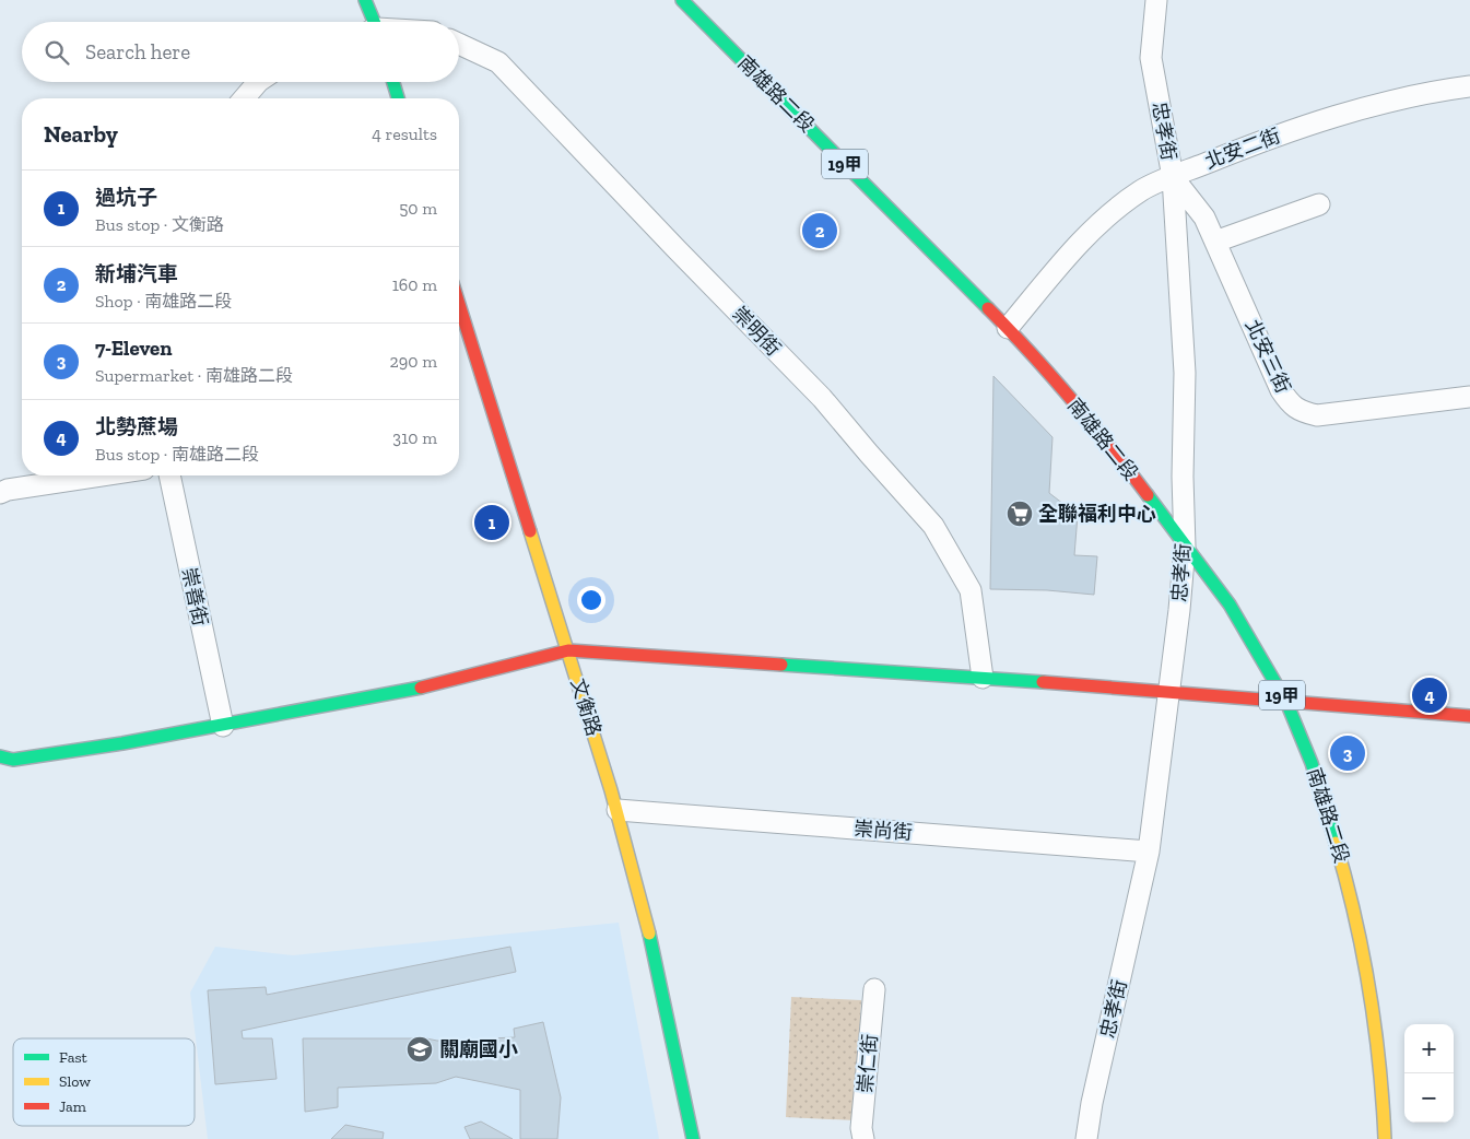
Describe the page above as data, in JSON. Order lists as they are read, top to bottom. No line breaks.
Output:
{"streets":{"street":["南雄路二段","忠孝街","北安二街","19甲","崇明街","北安三街","崇善街","文衡路","崇尚街","崇仁街"]},"crossings":[["南雄路二段","忠孝街"],["南雄路二段","北安二街"],["忠孝街","北安二街"],["忠孝街","北安三街"],["忠孝街","崇尚街"],["北安二街","北安三街"],["文衡路","崇尚街"]],"places":{"supermarket":["全聯福利中心"],"school or university":["關廟國小"]},"legend":["Fast","Slow","Jam"],"page":{"search":"Search here","heading":["Nearby","4 results"],"list":[{"mark":"1","name":"過坑子","note":"Bus stop · 文衡路","value":"50 m"},{"mark":"2","name":"新埔汽車","note":"Shop · 南雄路二段","value":"160 m"},{"mark":"3","name":"7-Eleven","note":"Supermarket · 南雄路二段","value":"290 m"},{"mark":"4","name":"北勢蔗場","note":"Bus stop · 南雄路二段","value":"310 m"}],"pins":["2","1","4","3"],"map_buttons":["+","−"]}}
